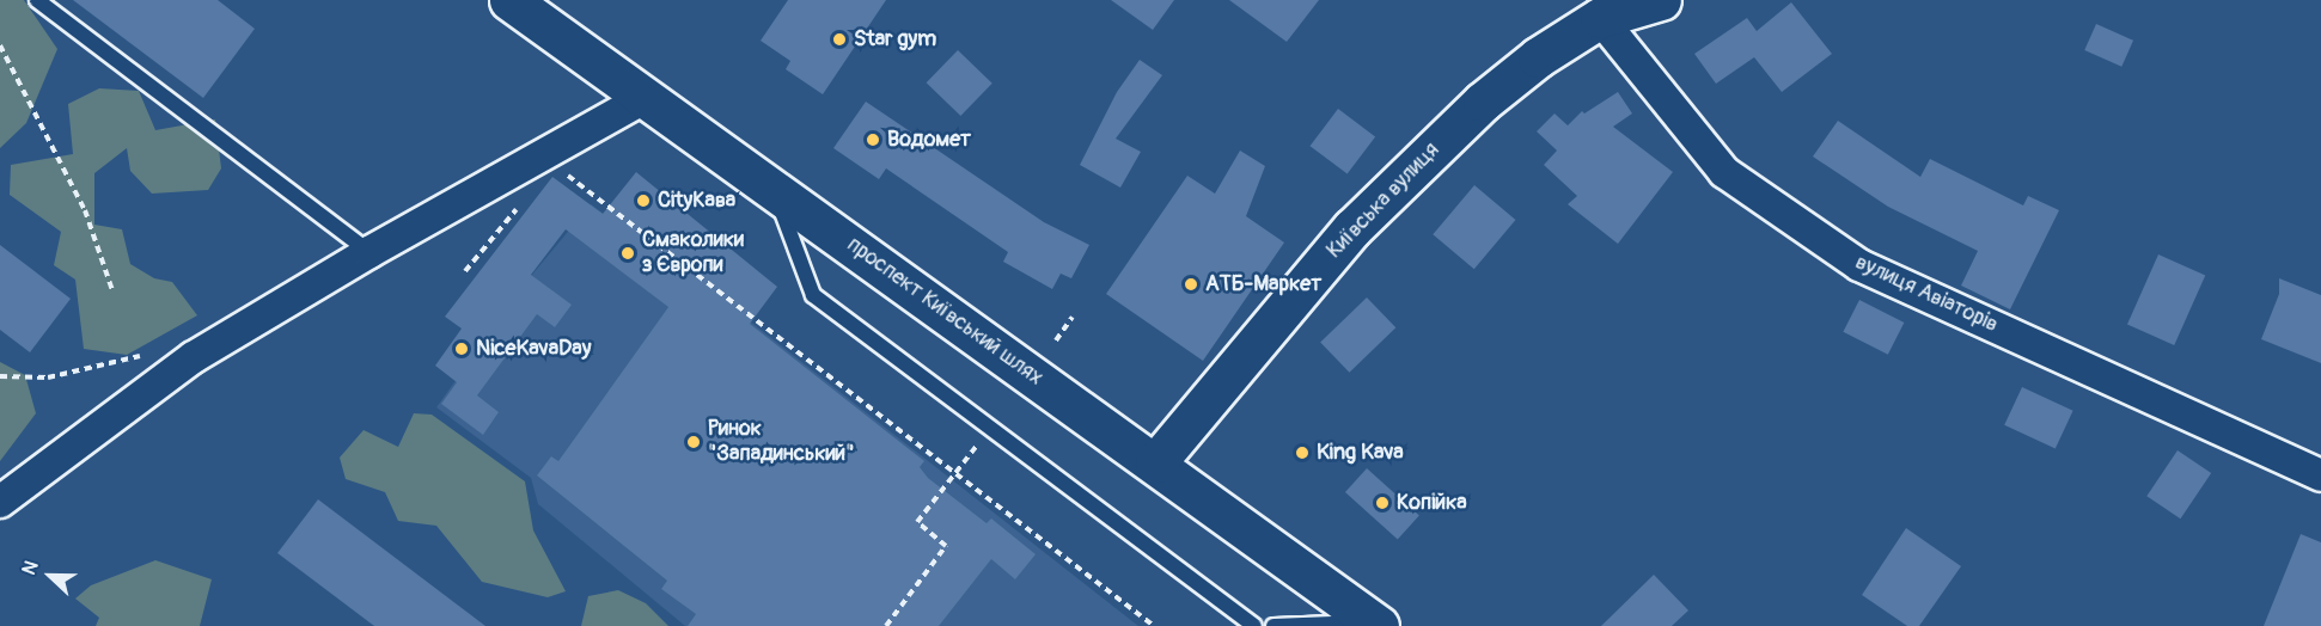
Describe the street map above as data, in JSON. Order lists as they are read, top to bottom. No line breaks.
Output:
{"streets":{"main road":["Київська вулиця","проспект Київський шлях"],"street":["вулиця Авіаторів"]},"crossings":[["Київська вулиця","вулиця Авіаторів"],["Київська вулиця","проспект Київський шлях"]],"places":["Star gym","Водомет","CityКава","Смаколики з Європи","АТБ-Маркет","NiceKavaDay","Ринок \"Западинський\"","King Kava","Копійка"],"north":"left"}
